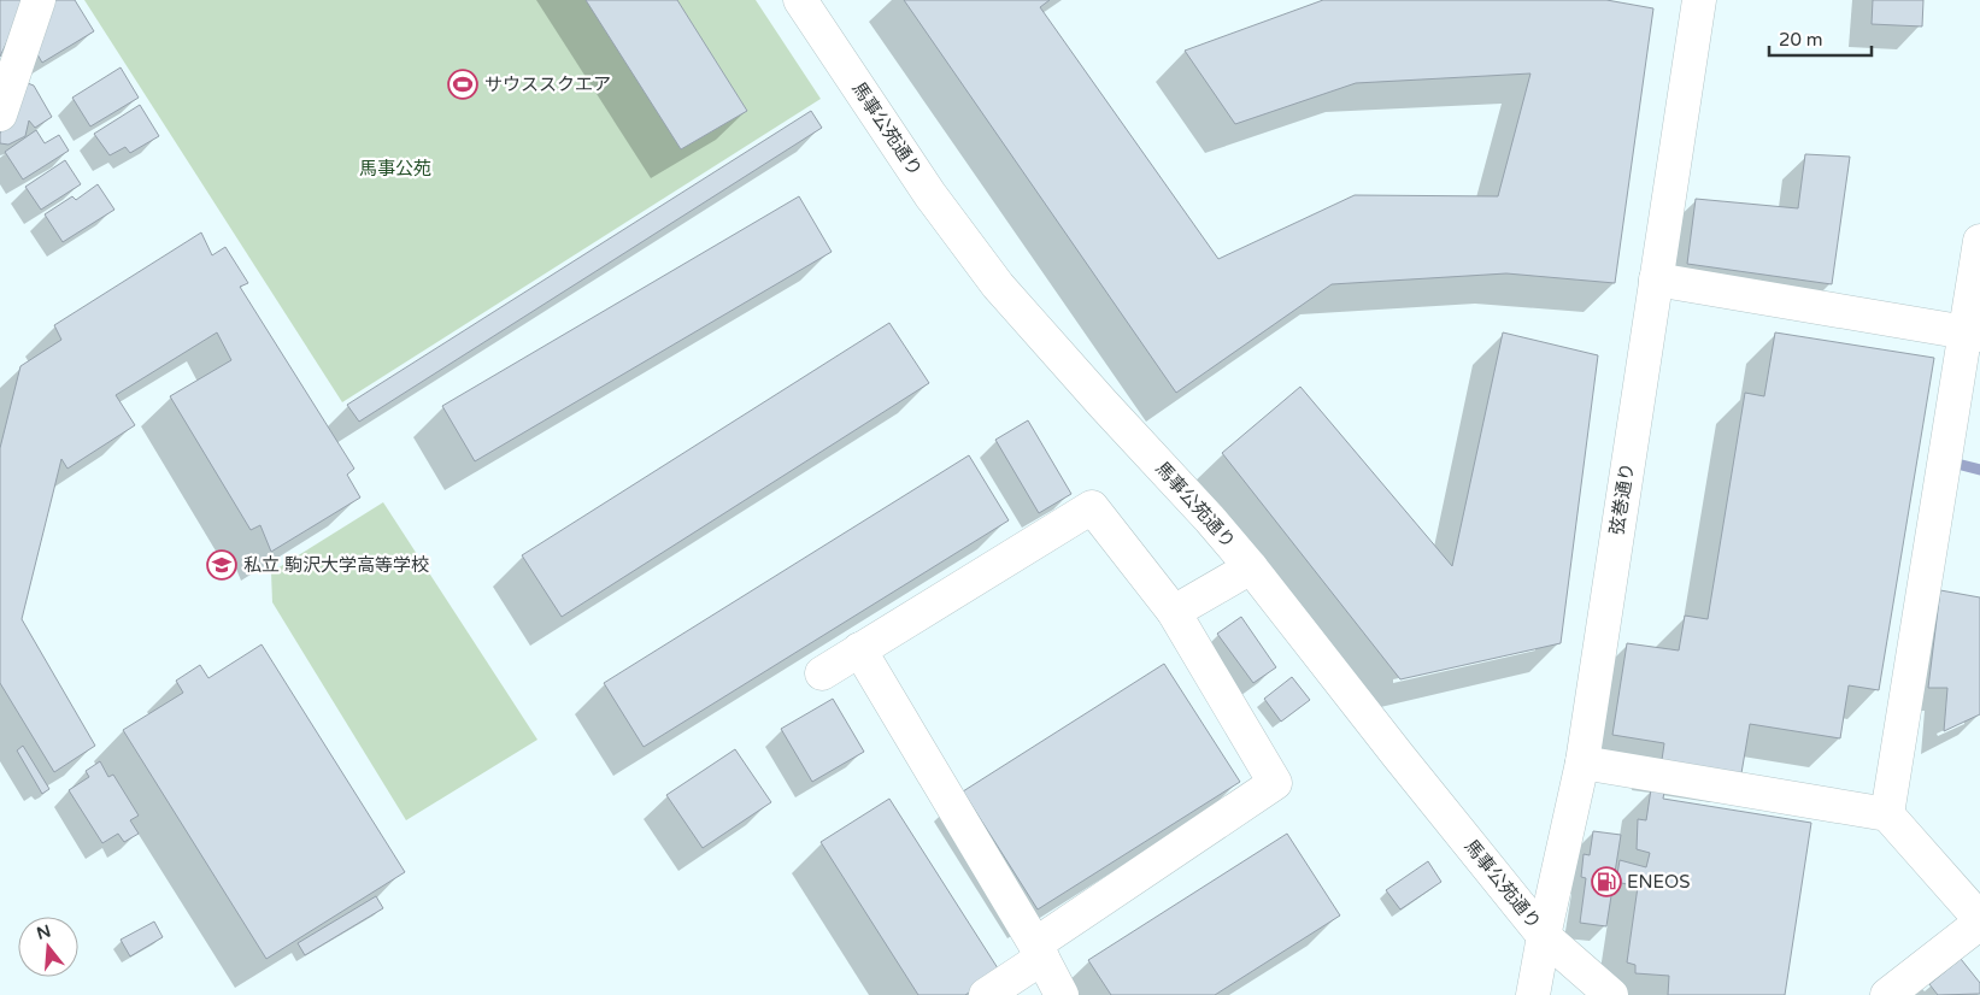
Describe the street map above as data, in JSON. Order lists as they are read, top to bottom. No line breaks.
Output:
{"streets":{"street":["馬事公苑通り","弦巻通り"]},"crossings":[["馬事公苑通り","弦巻通り"]],"parks":["馬事公苑"],"places":{"sports":["サウススクエア"],"school or university":["私立 駒沢大学高等学校"],"fuel station":["ENEOS"]},"scale_bar":"20 m","north":"top"}
